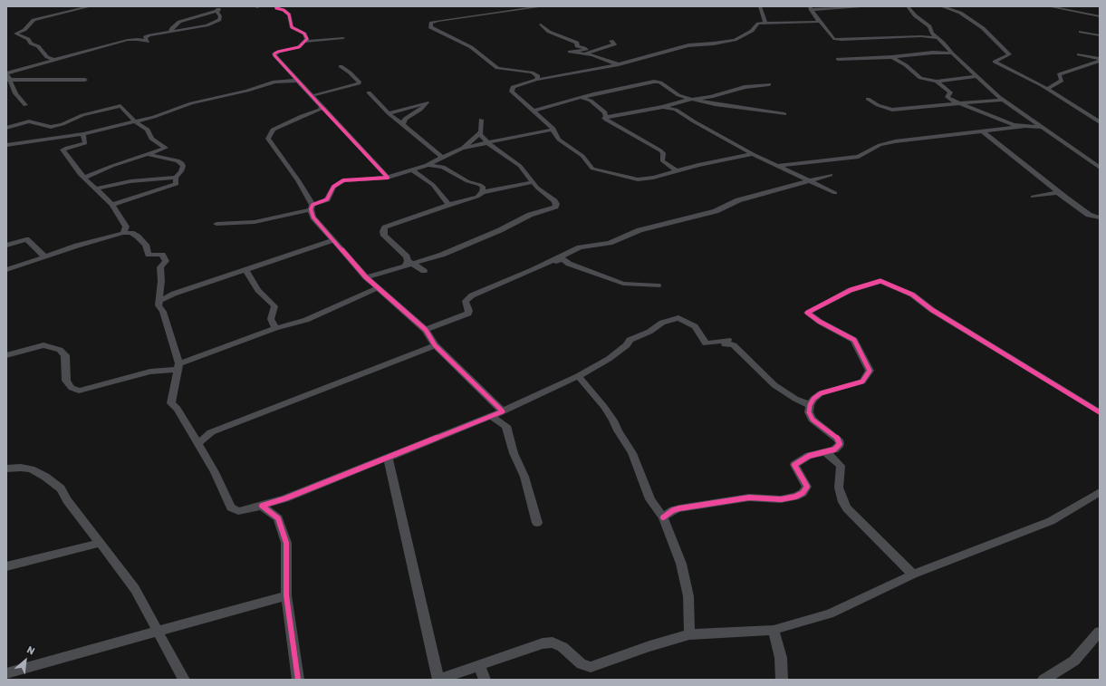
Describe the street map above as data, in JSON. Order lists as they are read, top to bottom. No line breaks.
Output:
{"north":"top right"}
